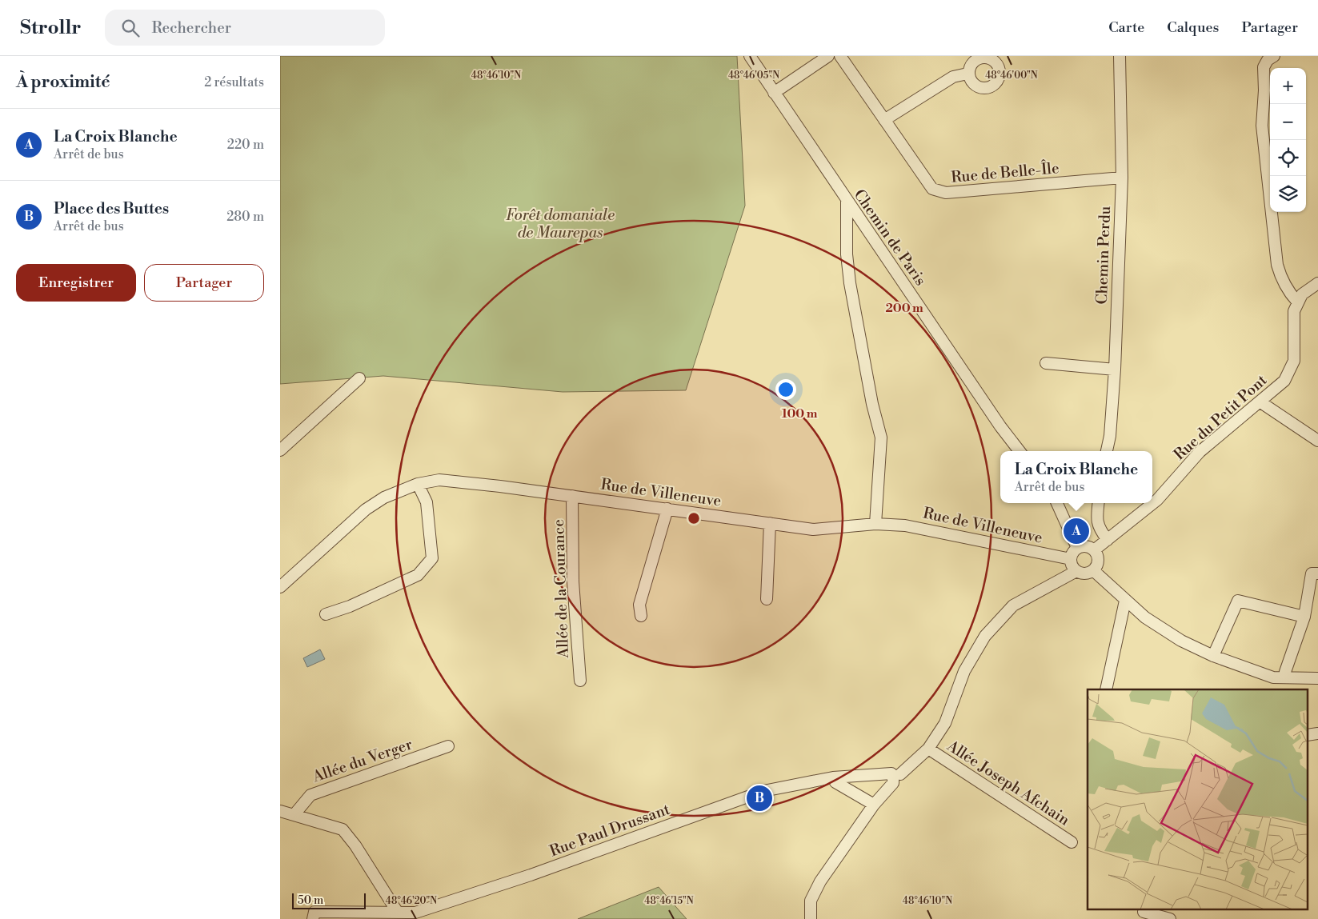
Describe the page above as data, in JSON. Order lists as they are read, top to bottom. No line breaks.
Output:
{"streets":{"street":["Rue de Belle-Île","Chemin de Paris","Chemin Perdu","Rue du Petit Pont","Rue de Villeneuve","Allée de la Courance","Allée du Verger","Allée Joseph Afchain","Rue Paul Drussant"]},"crossings":[["Rue de Belle-Île","Chemin Perdu"],["Rue du Petit Pont","Rue de Villeneuve"],["Rue de Villeneuve","Allée de la Courance"]],"parks":["Forêt domaniale de Maurepas"],"scale_bar":"50 m","page":{"header":"Strollr","search":"Rechercher","nav":["Carte","Calques","Partager"],"heading":["À proximité","2 résultats"],"map_buttons":["+","−"],"list":[{"mark":"A","name":"La Croix Blanche","note":"Arrêt de bus","value":"220 m"},{"mark":"B","name":"Place des Buttes","note":"Arrêt de bus","value":"280 m"}],"buttons":["Enregistrer","Partager"],"popup":["La Croix Blanche","Arrêt de bus"],"pins":["A","B"],"scale":"50 m"},"coordinates":["48°46'10\"N","48°46'05\"N","48°46'00\"N","48°46'20\"N","48°46'15\"N"],"rings":["200 m","100 m"]}
